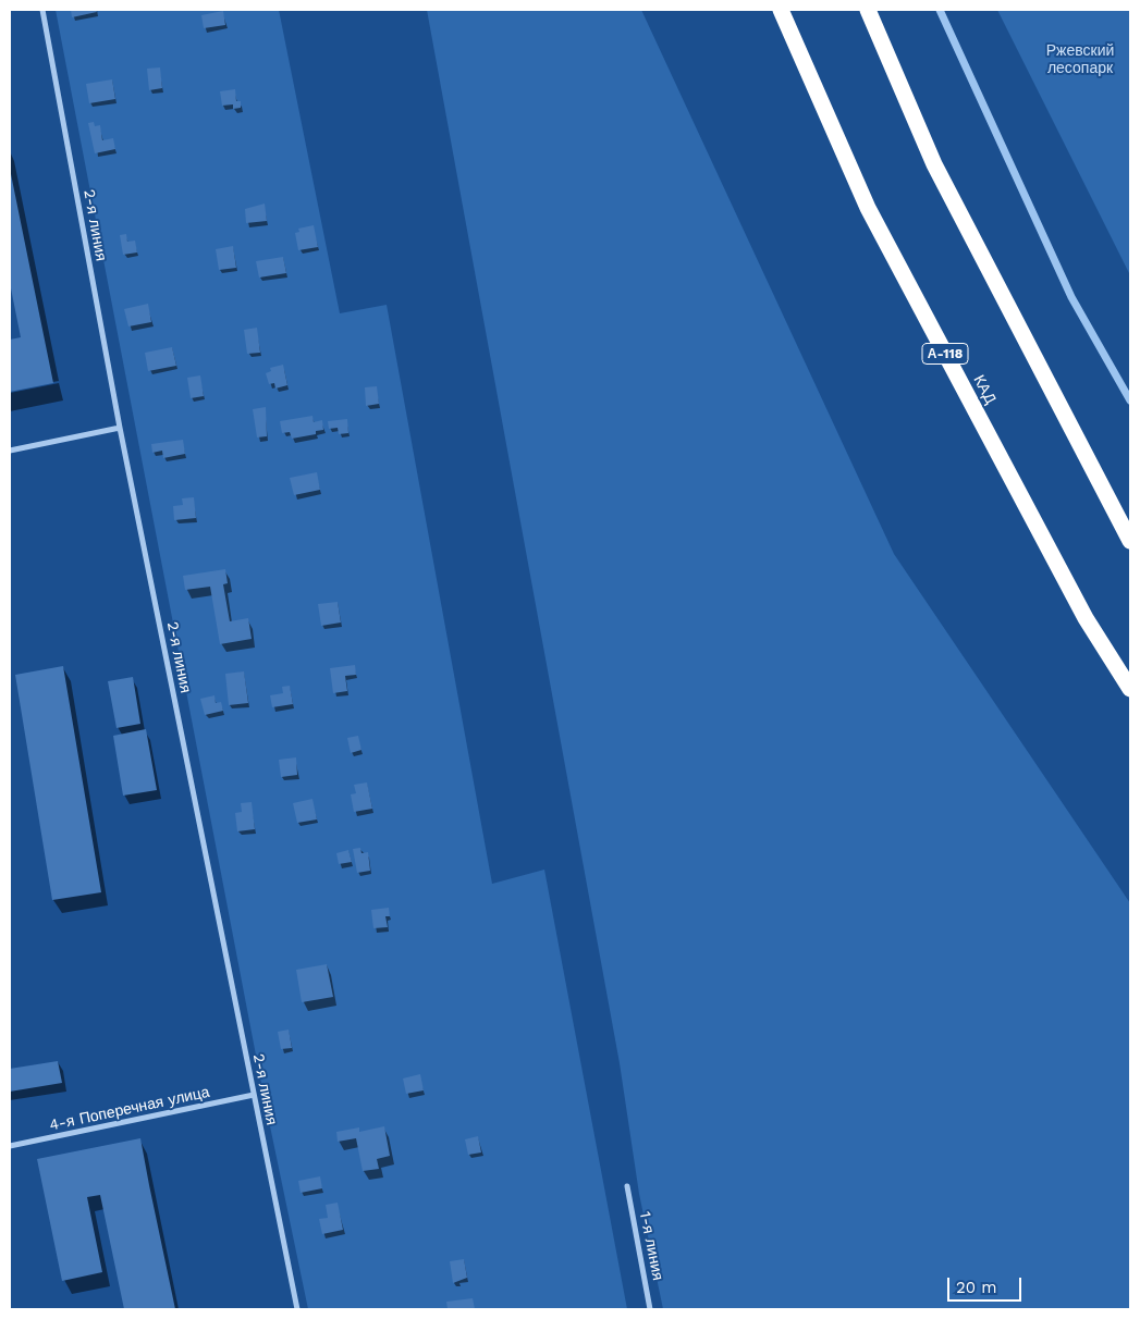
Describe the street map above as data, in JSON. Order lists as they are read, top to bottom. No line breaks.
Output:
{"streets":{"highway":["А-118","КАД"],"street":["2-я линия","4-я Поперечная улица","1-я линия"]},"crossings":[["2-я линия","4-я Поперечная улица"]],"parks":["Ржевский лесопарк"],"scale_bar":"20 m"}
